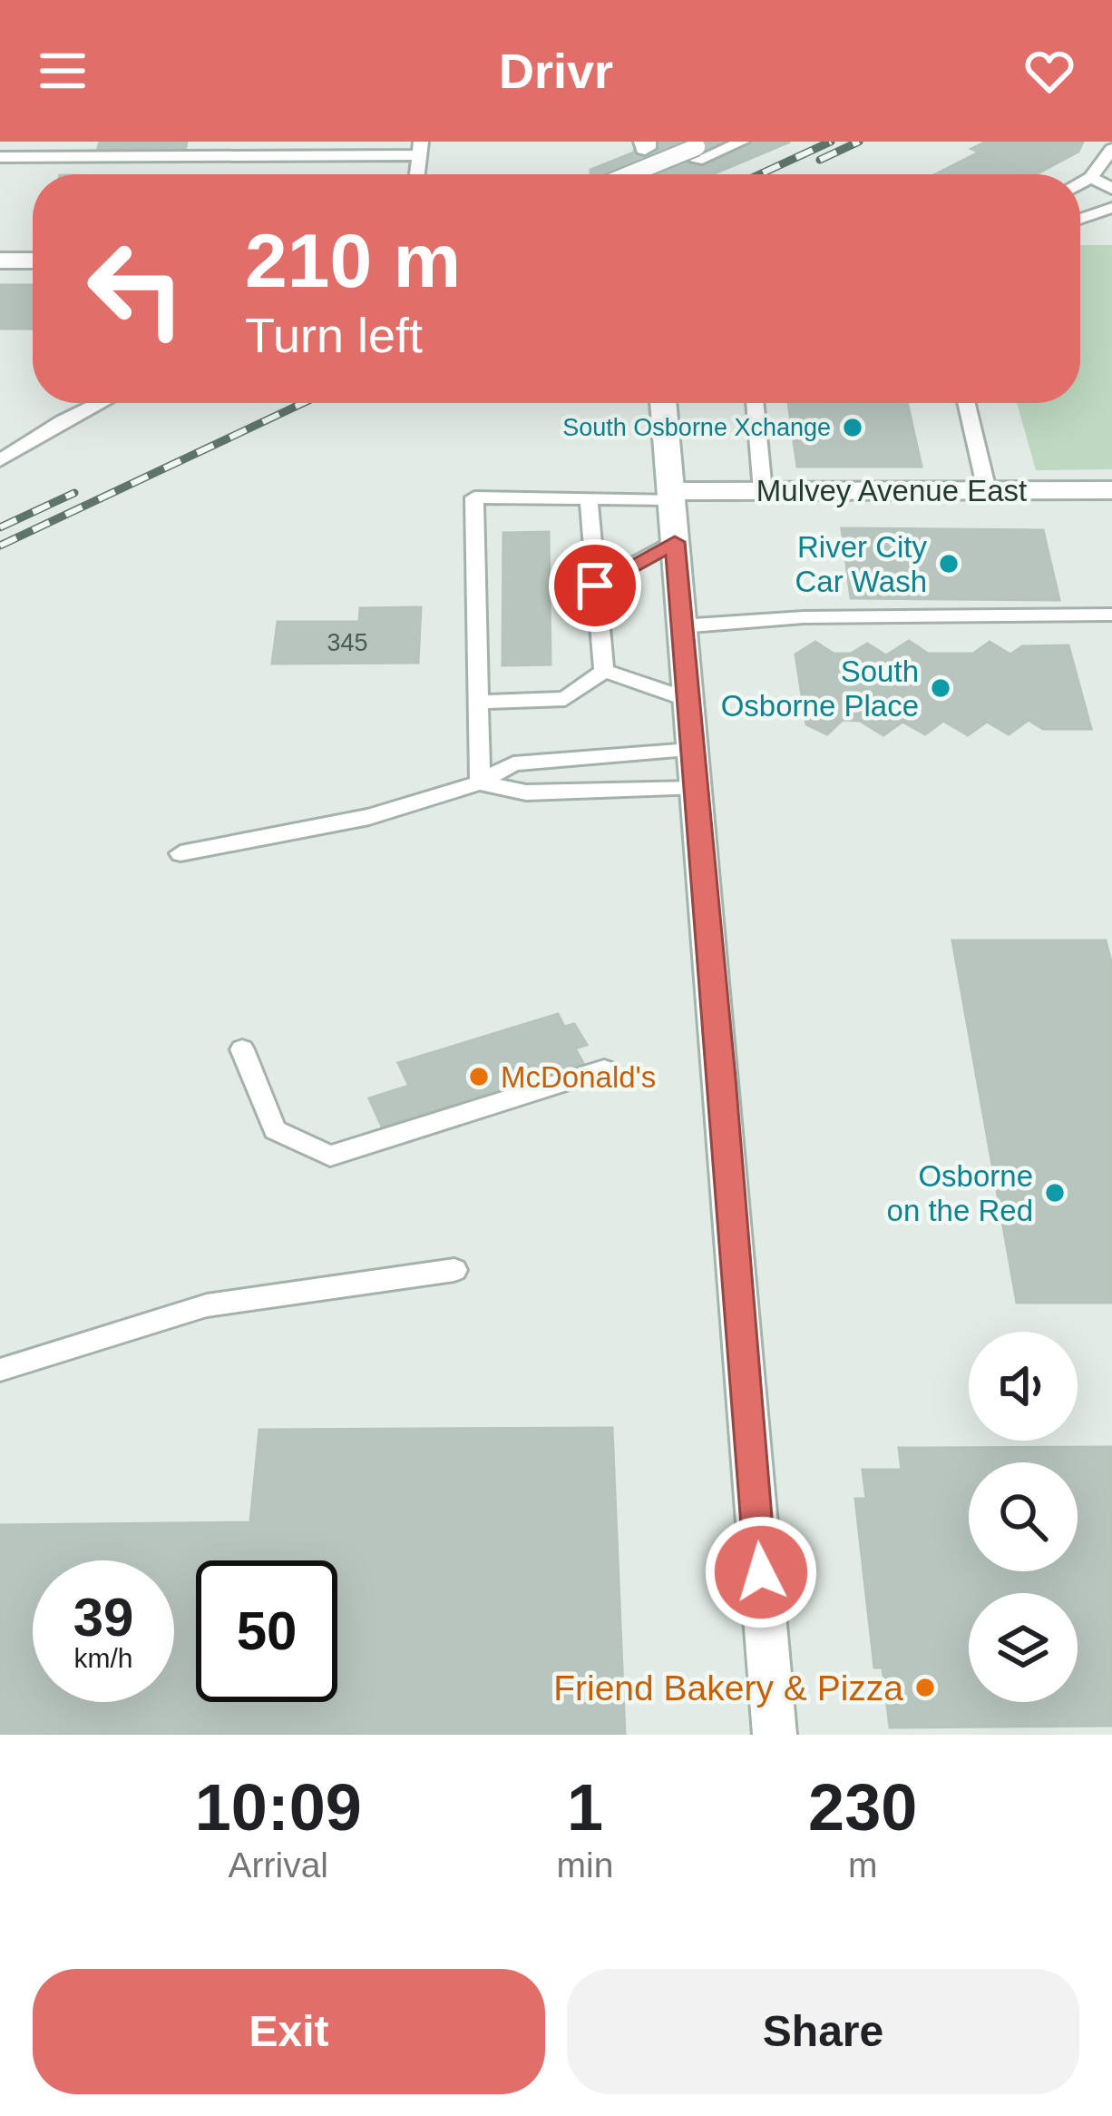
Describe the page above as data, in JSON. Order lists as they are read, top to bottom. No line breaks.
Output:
{"streets":{"main road":["Mulvey Avenue East"]},"places":["South Osborne Xchange","River City Car Wash","South Osborne Place","McDonald's","Osborne on the Red","Friend Bakery & Pizza"],"house_numbers":["345"],"page":{"header":"Drivr","turn":["210 m","Turn left"],"speed":"39 km/h","limit":"50","eta":["10:09","Arrival","1","min","230","m"],"buttons":["Exit","Share"]}}
